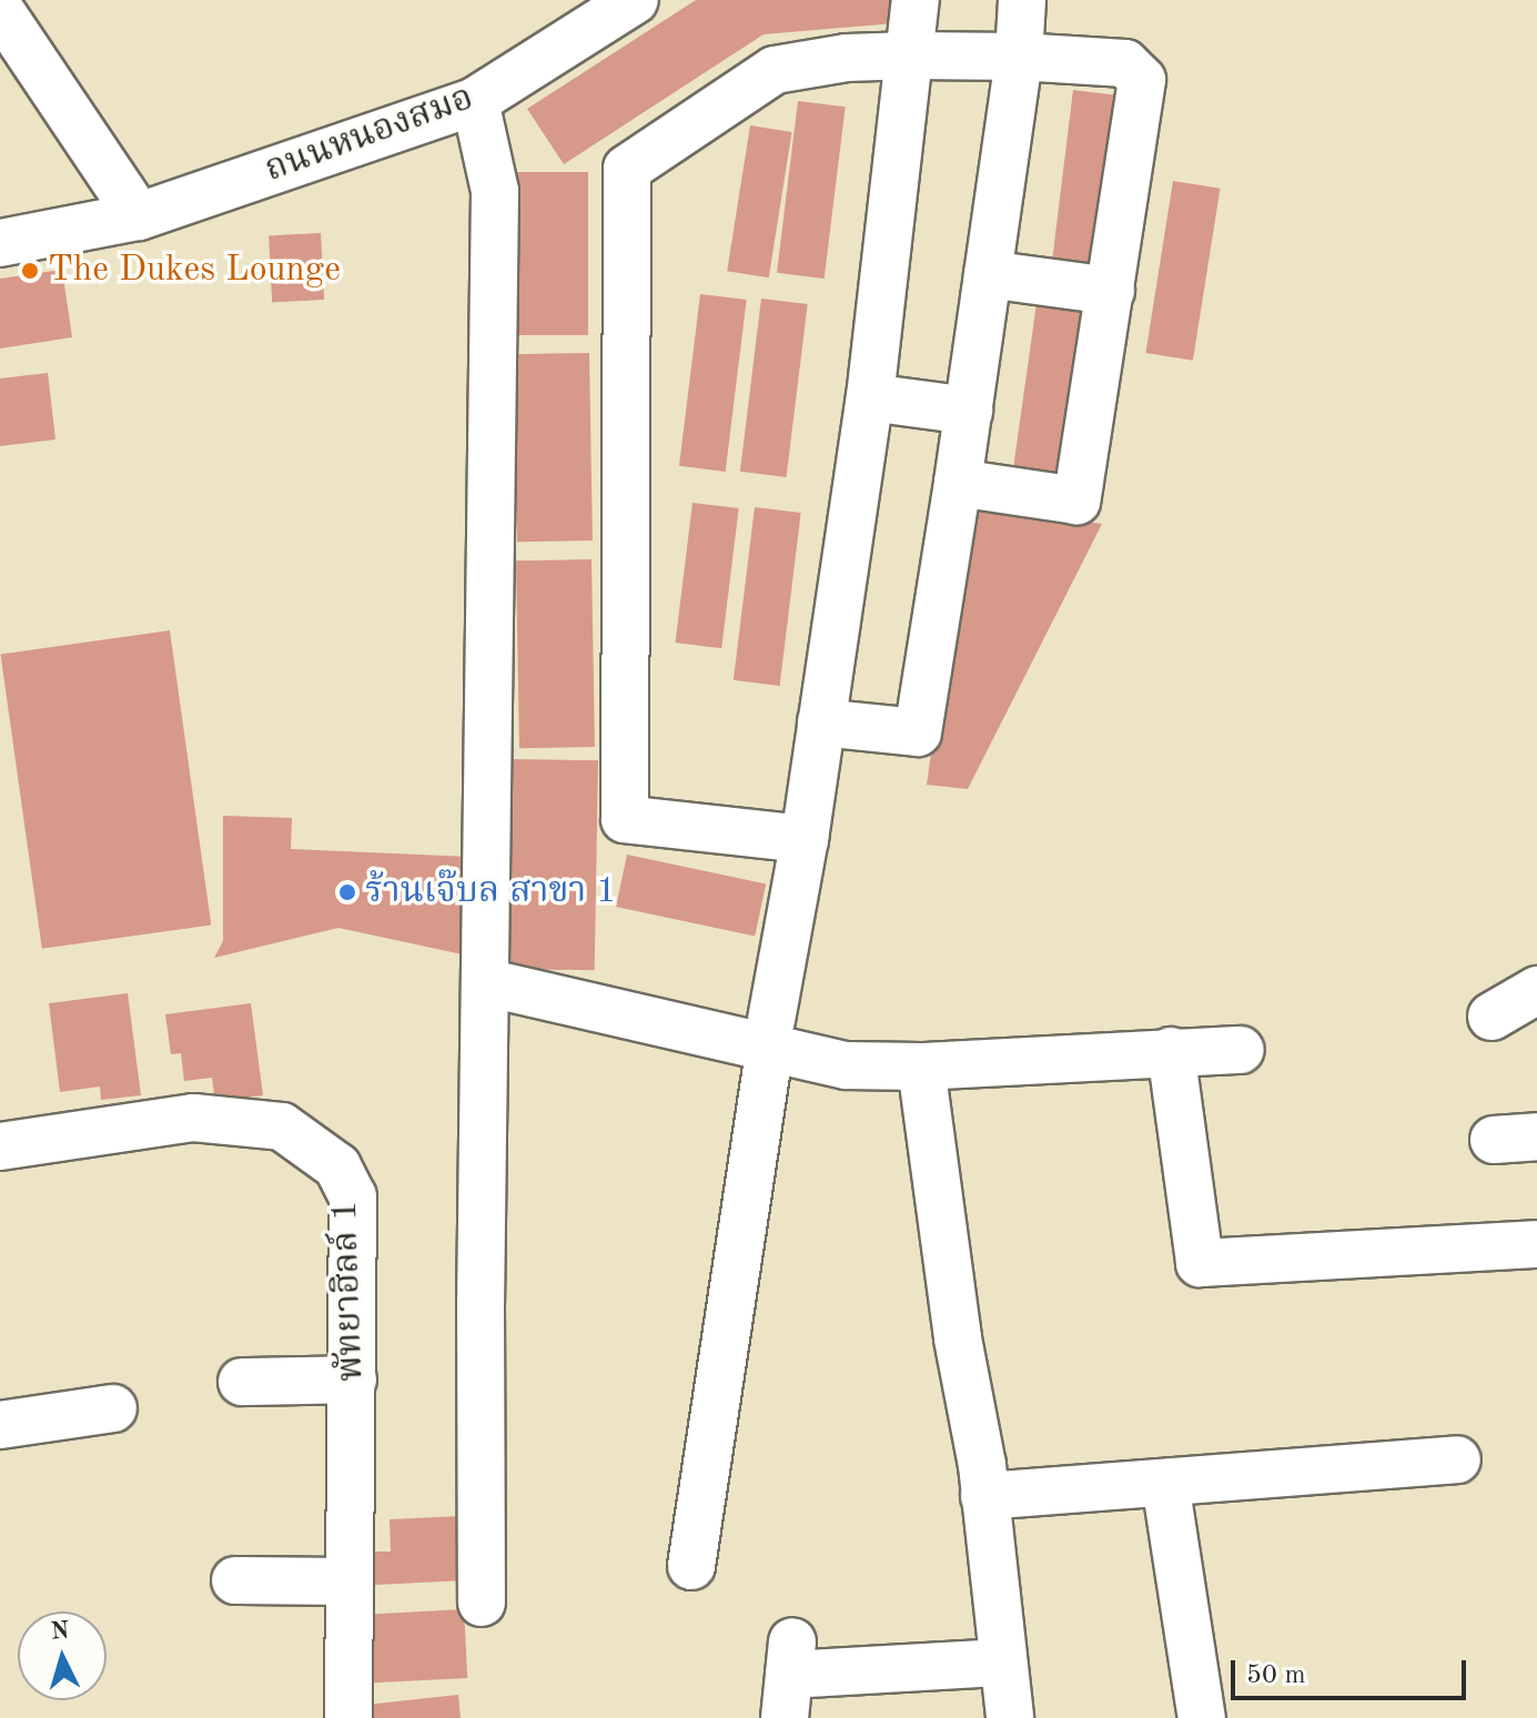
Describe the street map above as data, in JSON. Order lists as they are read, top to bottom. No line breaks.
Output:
{"streets":{"street":["ถนนหนองสมอ","พัทยาฮิลล์ 1"]},"places":["The Dukes Lounge","ร้านเจ๊บล สาขา 1"],"scale_bar":"50 m","north":"top"}
